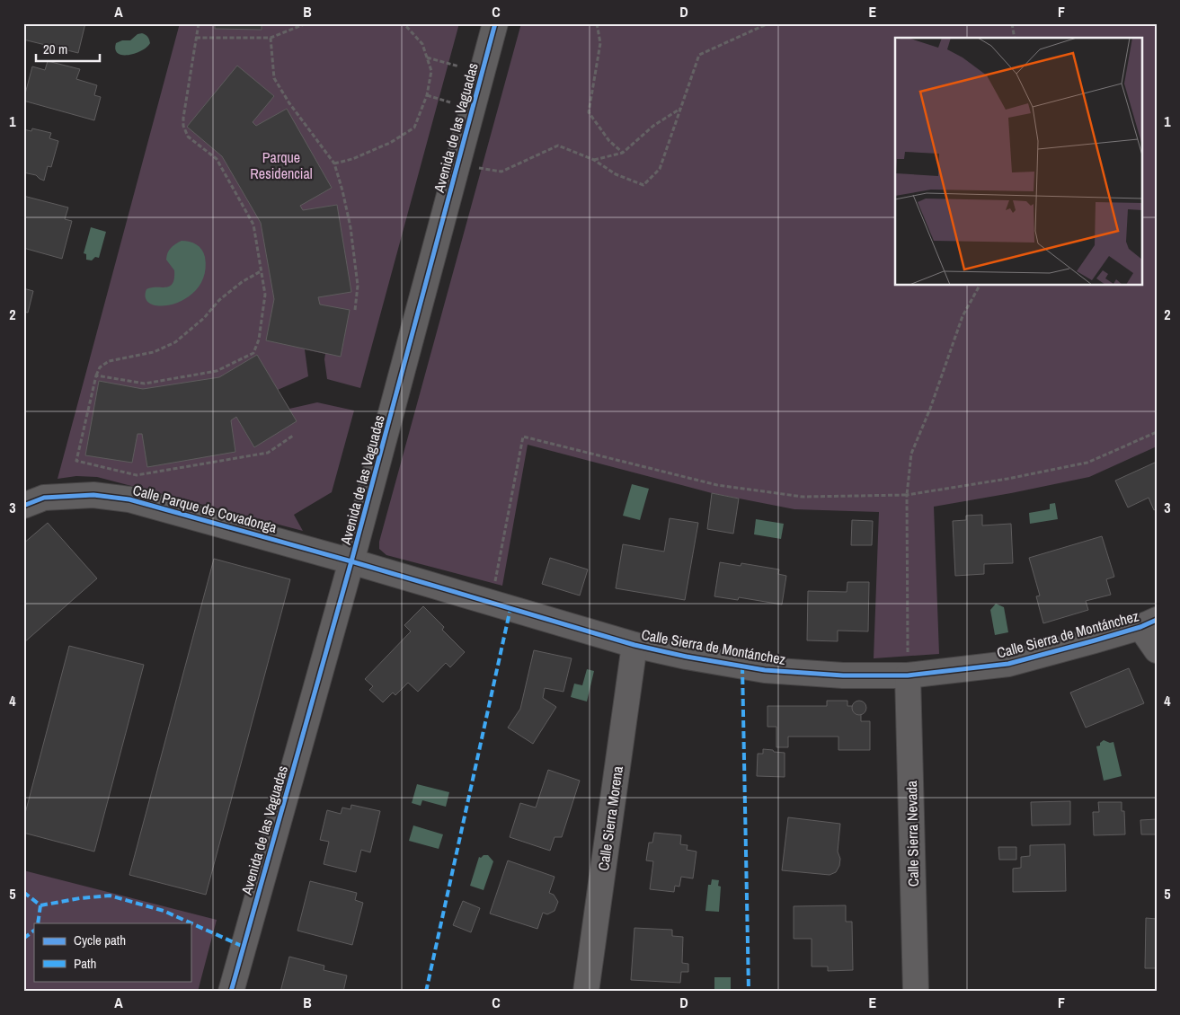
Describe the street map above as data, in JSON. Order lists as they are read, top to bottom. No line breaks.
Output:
{"streets":{"street":["Avenida de las Vaguadas","Calle Parque de Covadonga","Calle Sierra de Montánchez","Calle Sierra Morena","Calle Sierra Nevada"]},"crossings":[["Avenida de las Vaguadas","Calle Parque de Covadonga"],["Avenida de las Vaguadas","Calle Sierra de Montánchez"],["Calle Parque de Covadonga","Calle Sierra de Montánchez"],["Calle Sierra de Montánchez","Calle Sierra Morena"],["Calle Sierra de Montánchez","Calle Sierra Nevada"]],"parks":["Parque Residencial"],"legend":["Cycle path","Path"],"scale_bar":"20 m","grid":{"columns":["A","B","C","D","E","F"],"rows":["1","2","3","4","5"]}}
